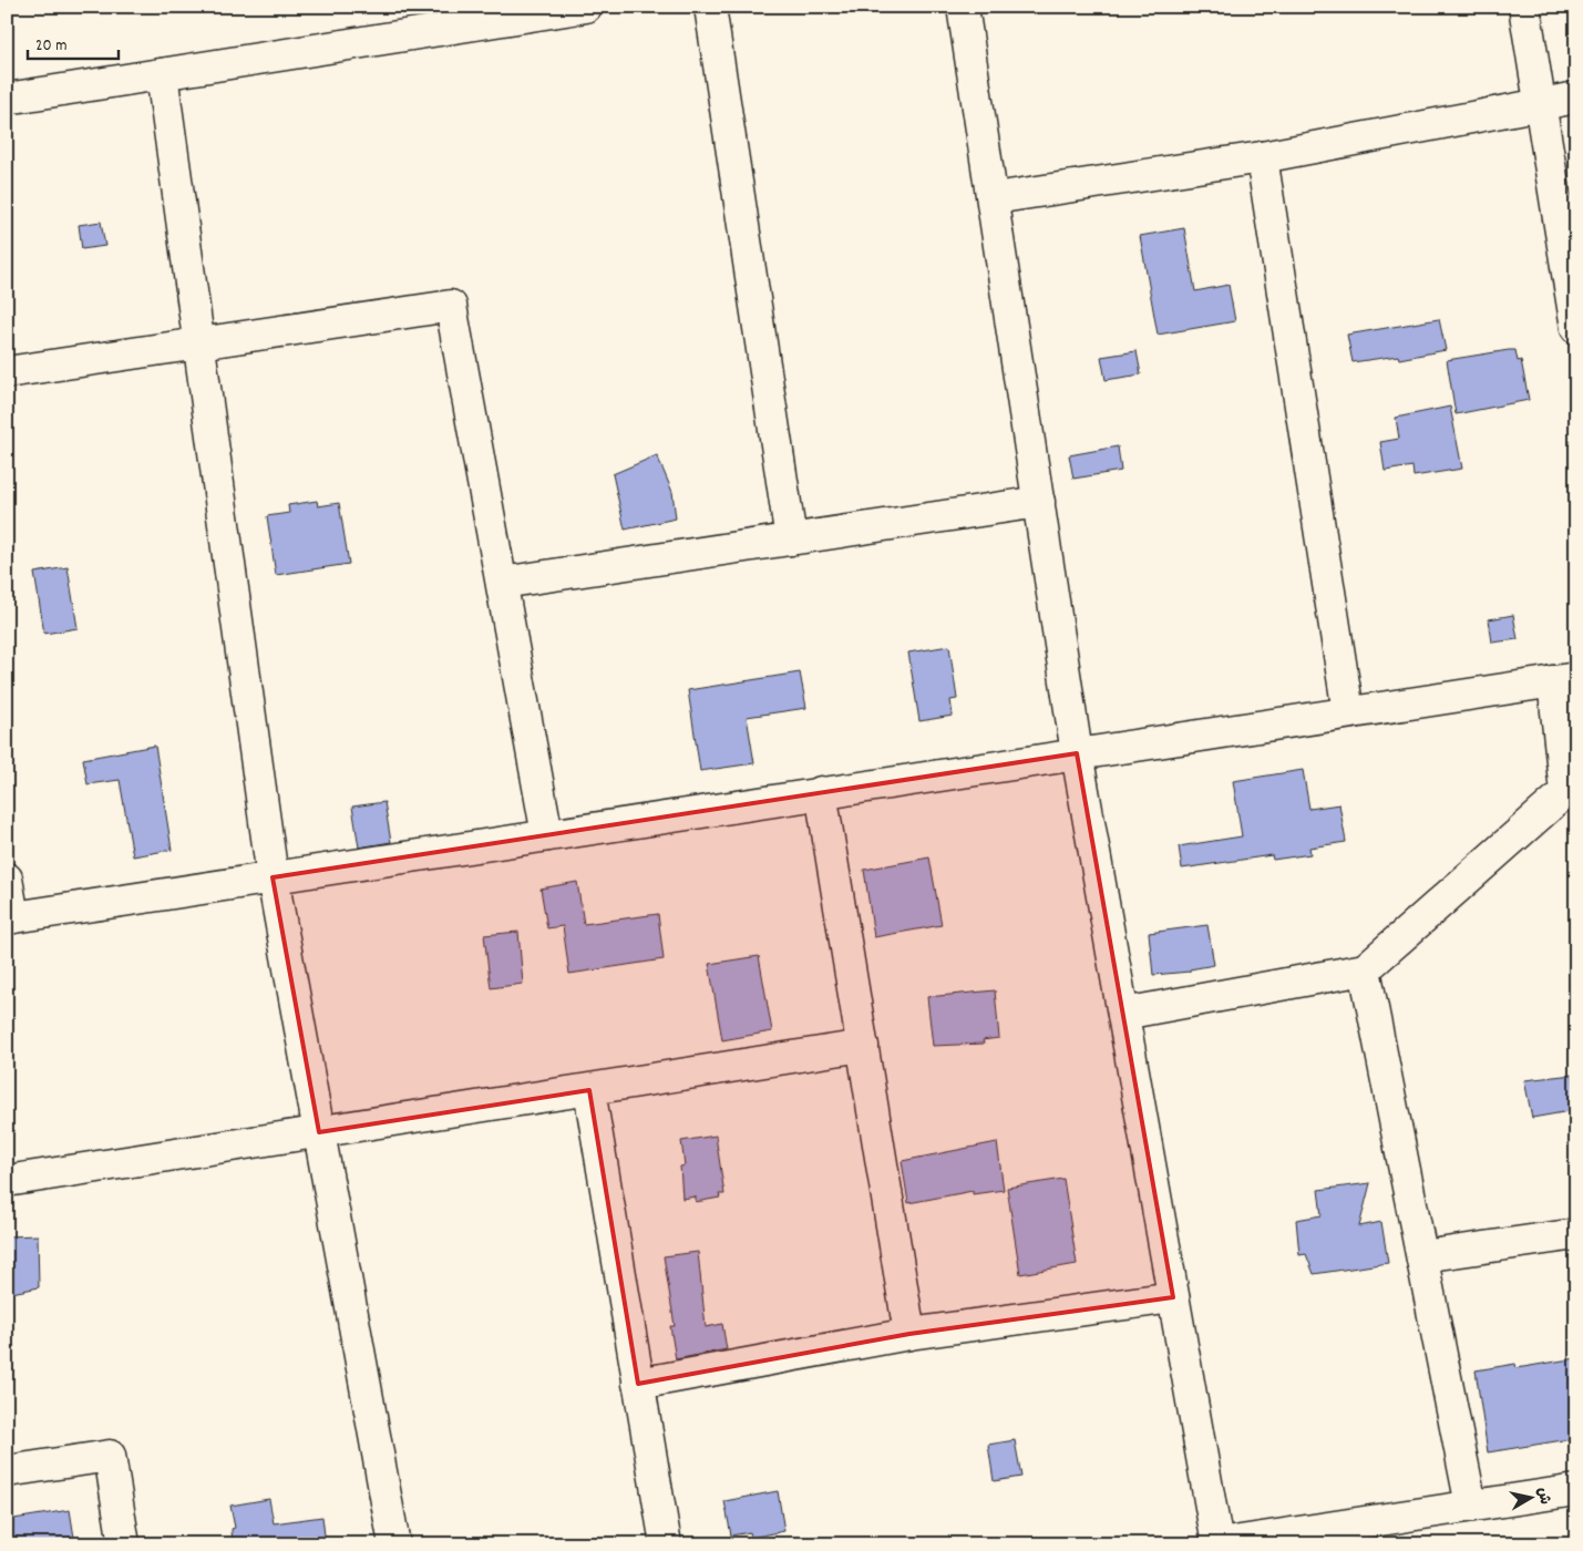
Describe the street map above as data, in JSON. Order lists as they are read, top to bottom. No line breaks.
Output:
{"scale_bar":"20 m","north":"right"}
